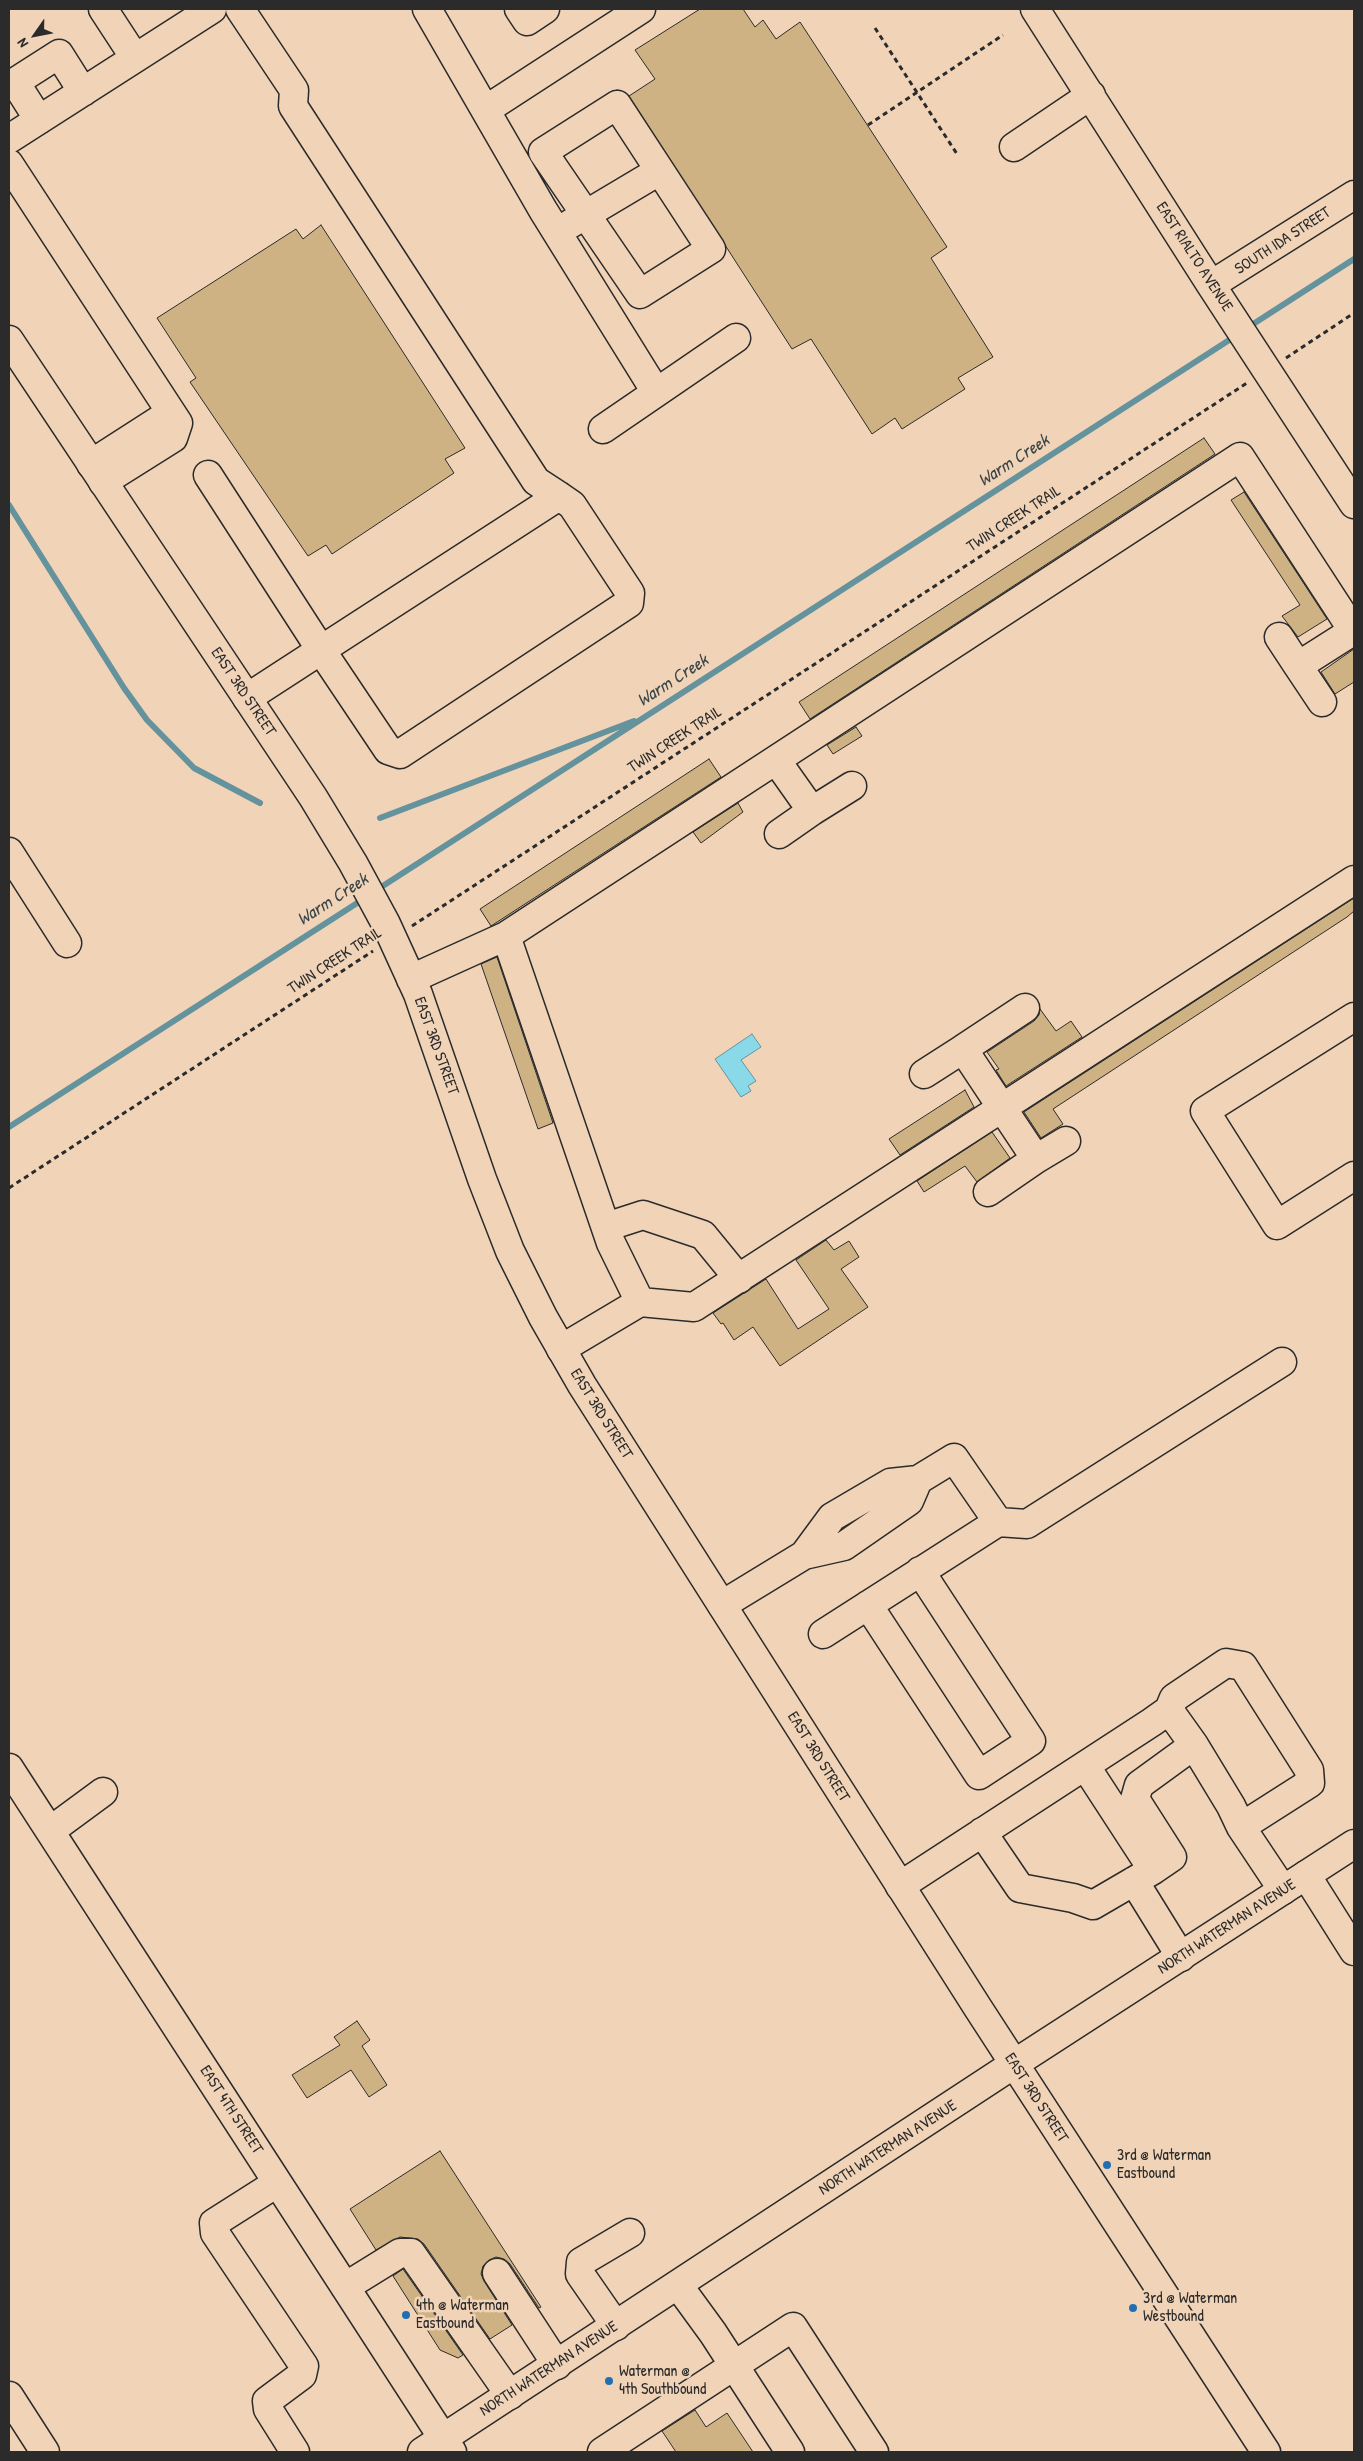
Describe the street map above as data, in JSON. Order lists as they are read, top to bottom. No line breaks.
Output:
{"streets":{"main road":["SOUTH IDA STREET","EAST RIALTO AVENUE","EAST 3RD STREET","NORTH WATERMAN AVENUE","EAST 4TH STREET"],"path":["TWIN CREEK TRAIL"]},"crossings":[["SOUTH IDA STREET","EAST RIALTO AVENUE"],["EAST RIALTO AVENUE","TWIN CREEK TRAIL"],["TWIN CREEK TRAIL","EAST 3RD STREET"],["EAST 3RD STREET","NORTH WATERMAN AVENUE"],["NORTH WATERMAN AVENUE","EAST 4TH STREET"]],"water":["Warm Creek"],"places":["3rd @ Waterman Eastbound","3rd @ Waterman Westbound","4th @ Waterman Eastbound","Waterman @ 4th Southbound"],"north":"bottom left"}
